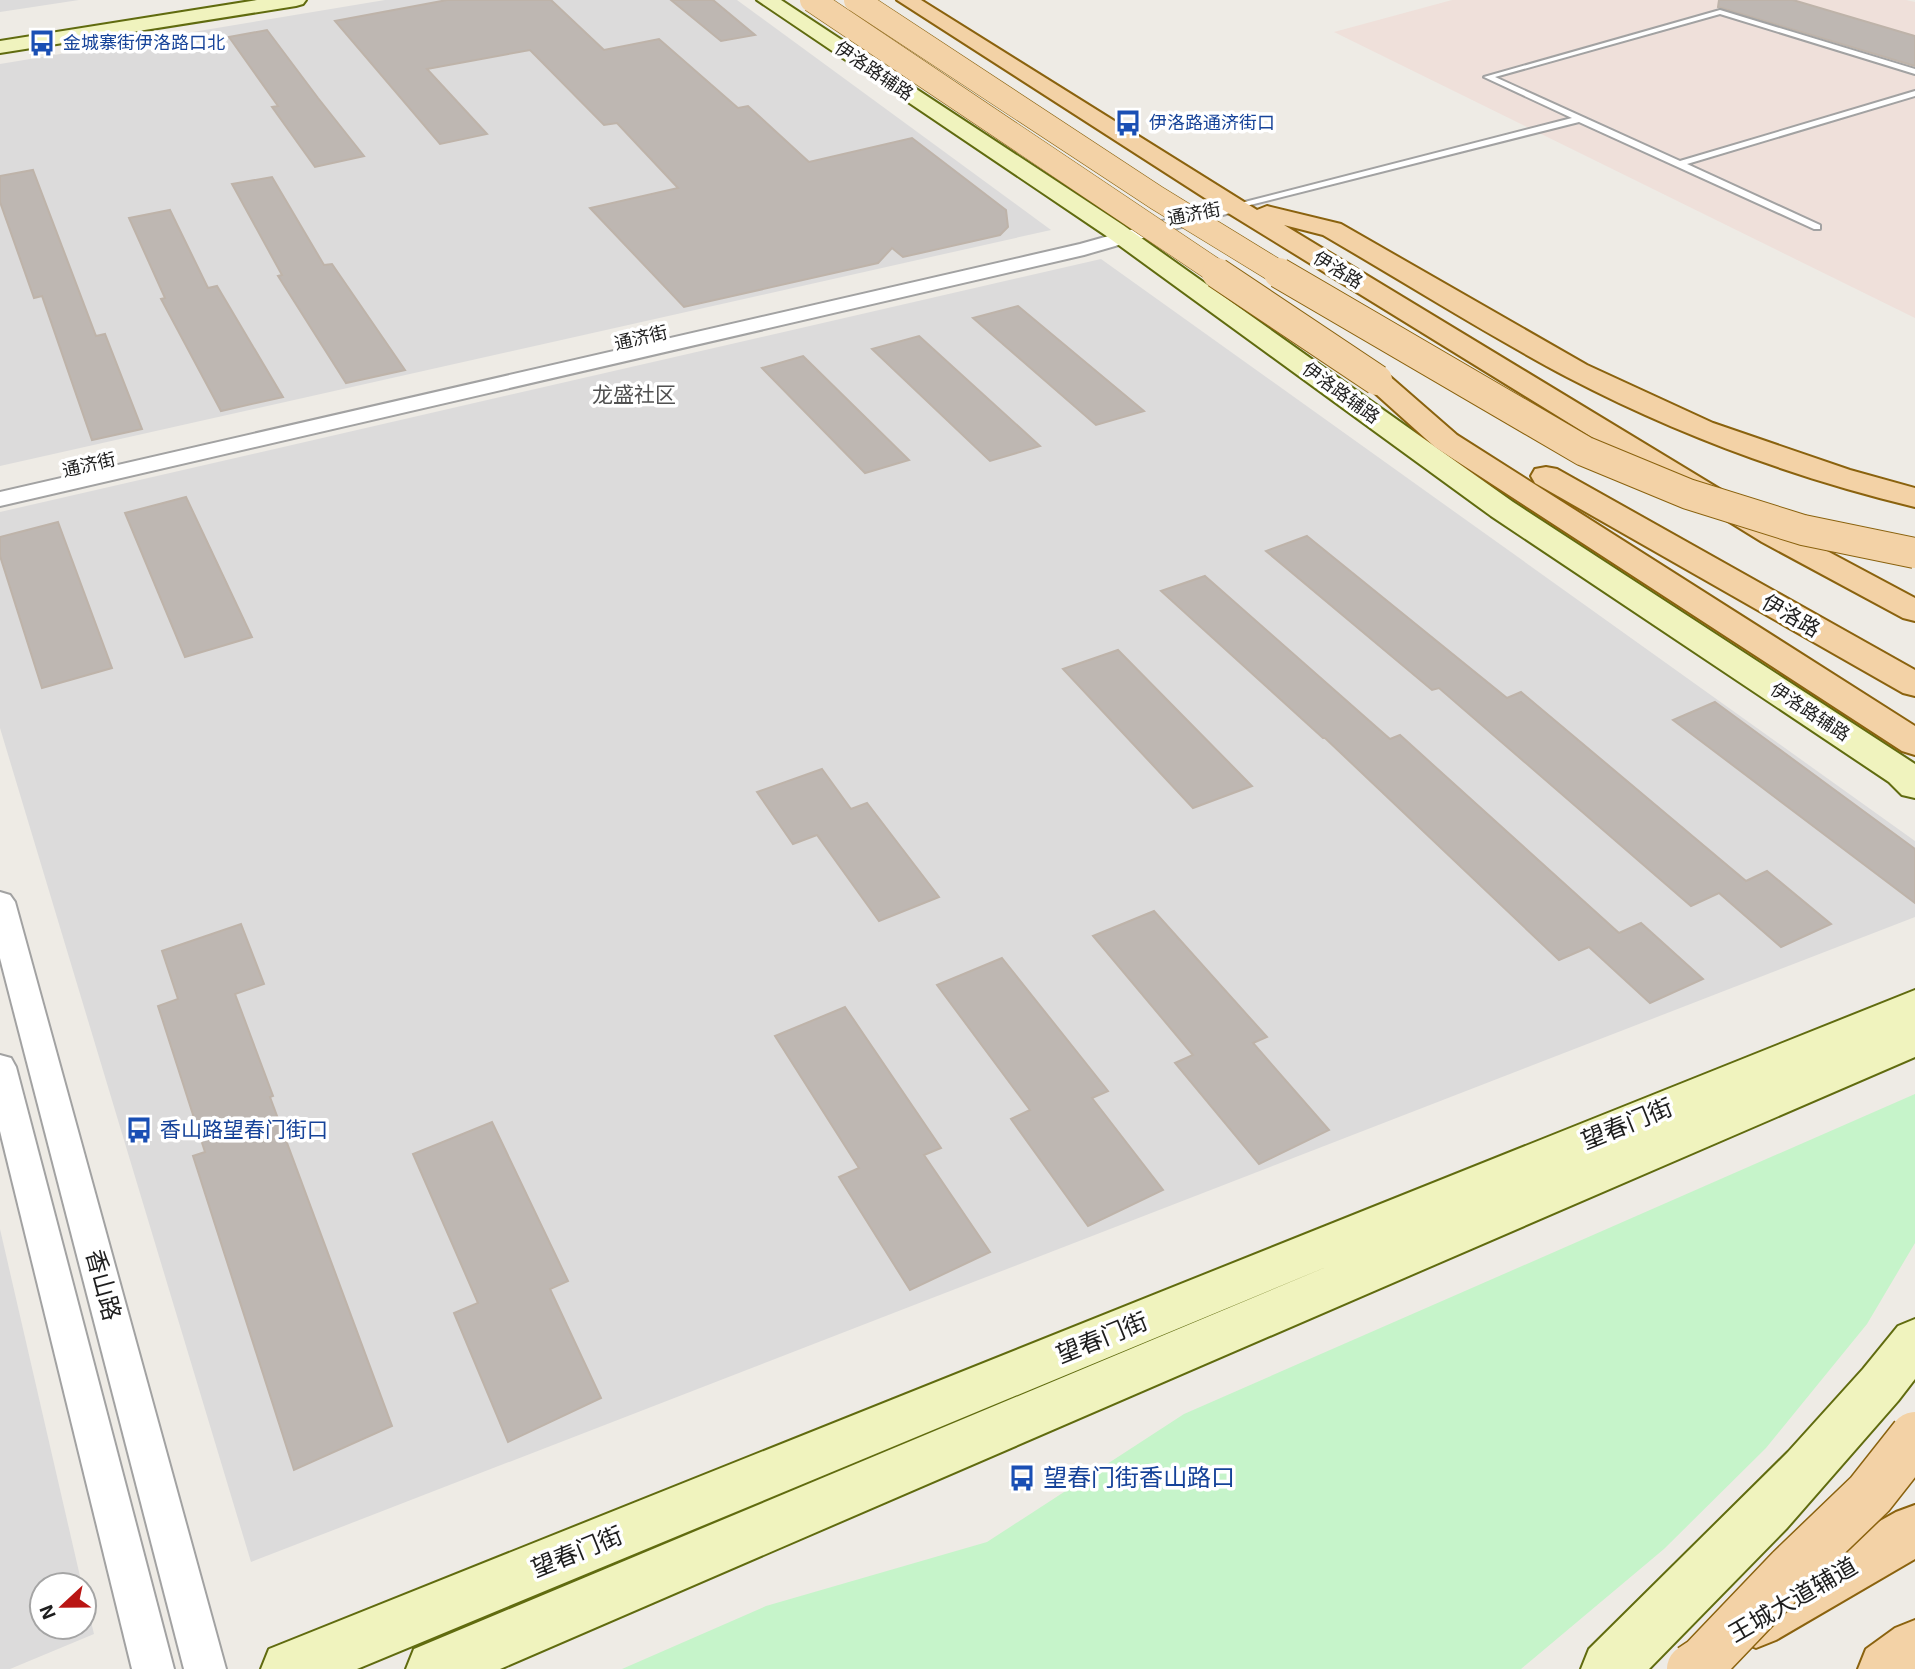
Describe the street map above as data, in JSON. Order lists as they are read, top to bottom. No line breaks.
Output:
{"streets":{"main road":["伊洛路辅路","伊洛路","望春门街","王城大道辅道"],"street":["通济街","香山路"]},"crossings":[["伊洛路辅路","通济街"],["通济街","伊洛路"]],"districts":["龙盛社区"],"places":{"bus stop":["金城寨街伊洛路口北","伊洛路通济街口","香山路望春门街口","望春门街香山路口"]},"north":"left"}
